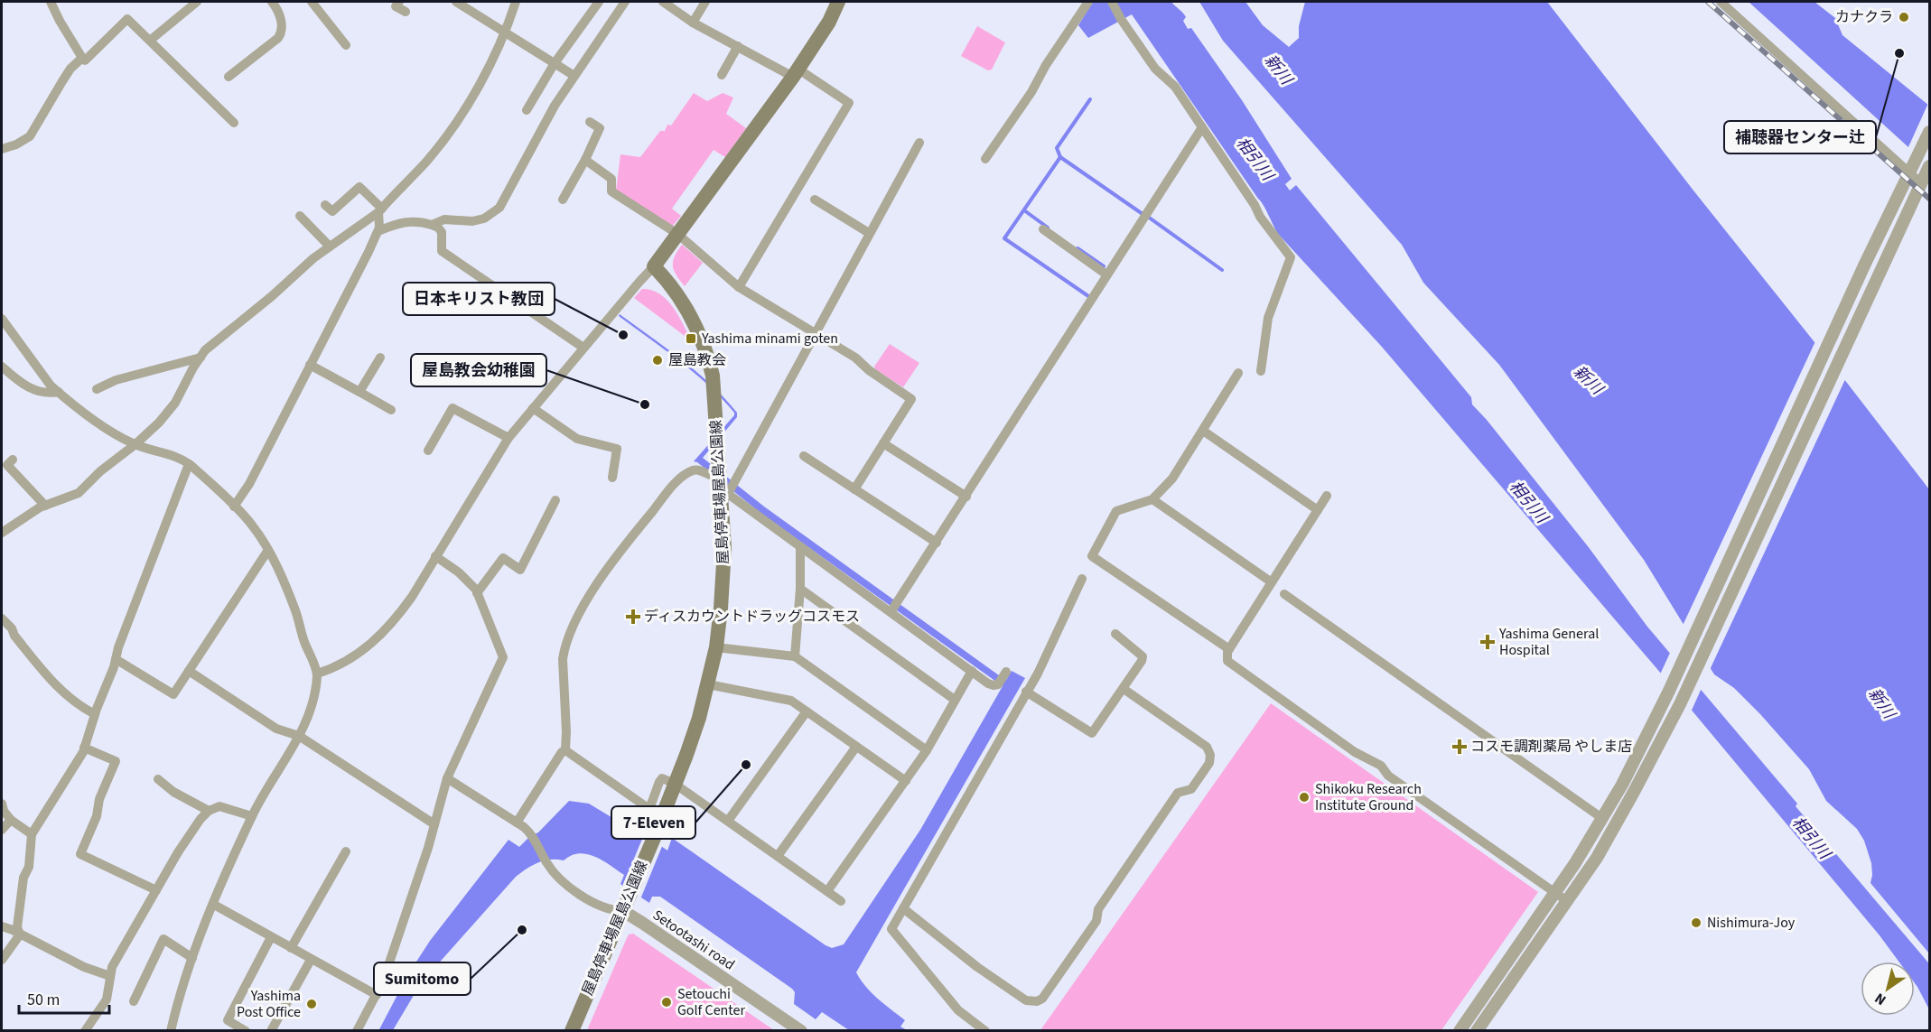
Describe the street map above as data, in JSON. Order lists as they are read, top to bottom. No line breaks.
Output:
{"streets":{"main road":["屋島停車場屋島公園線"],"street":["Setootashi road"]},"crossings":[["屋島停車場屋島公園線","Setootashi road"]],"water":["新川","相引川"],"places":{"other":["カナクラ","補聴器センター辻","日本キリスト教団","屋島教会","屋島教会幼稚園","7-Eleven","Shikoku Research Institute Ground","Nishimura-Joy","Sumitomo","Setouchi Golf Center","Yashima Post Office"],"transit":["Yashima minami goten"],"health":["ディスカウントドラッグコスモス","Yashima General Hospital","コスモ調剤薬局 やしま店"]},"scale_bar":"50 m","north":"bottom left"}
